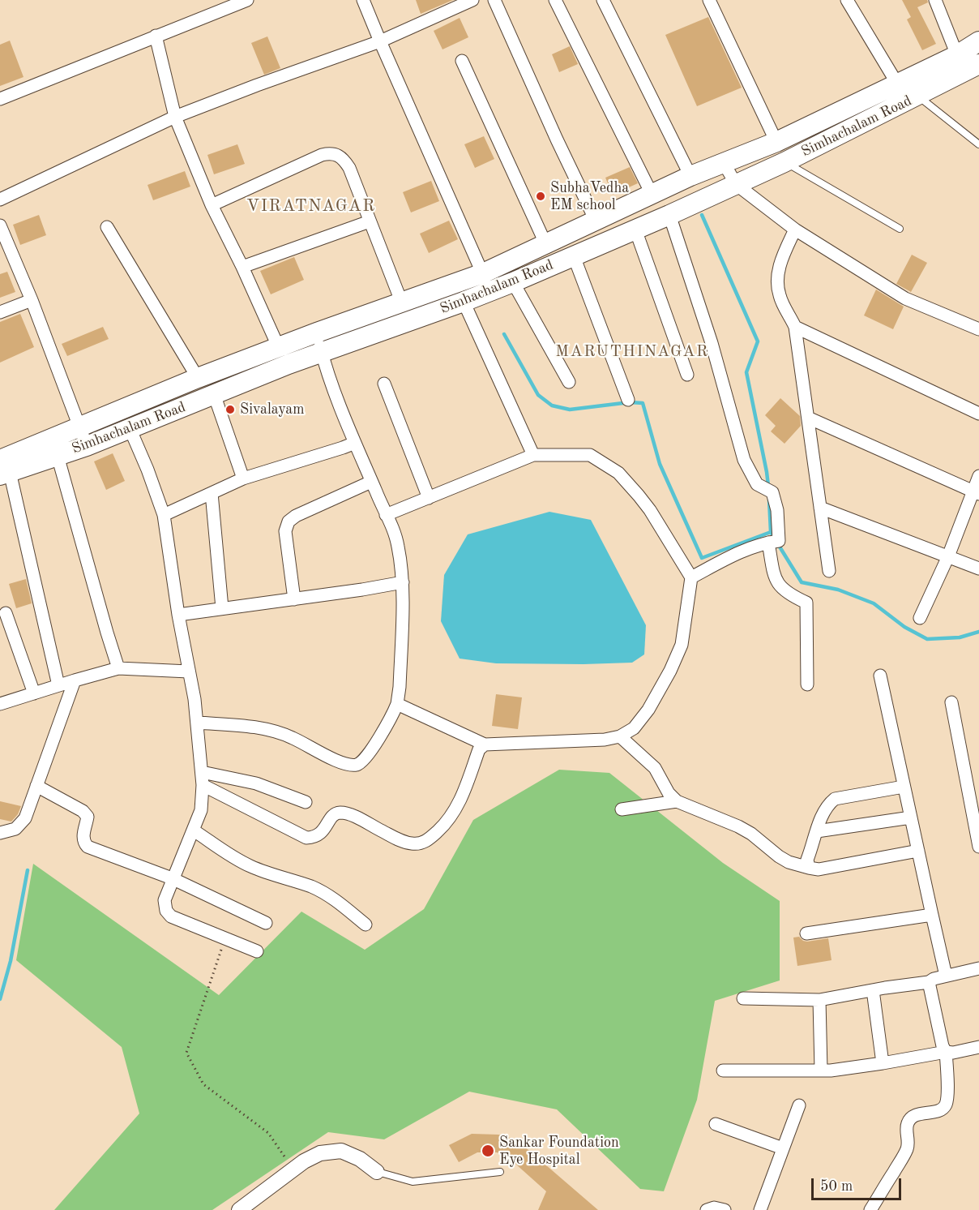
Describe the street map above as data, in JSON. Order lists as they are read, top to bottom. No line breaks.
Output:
{"streets":{"main road":["Simhachalam Road"]},"districts":["VIRATNAGAR","MARUTHINAGAR"],"places":["SubhaVedha EM school","Sivalayam","Sankar Foundation Eye Hospital"],"scale_bar":"50 m"}
